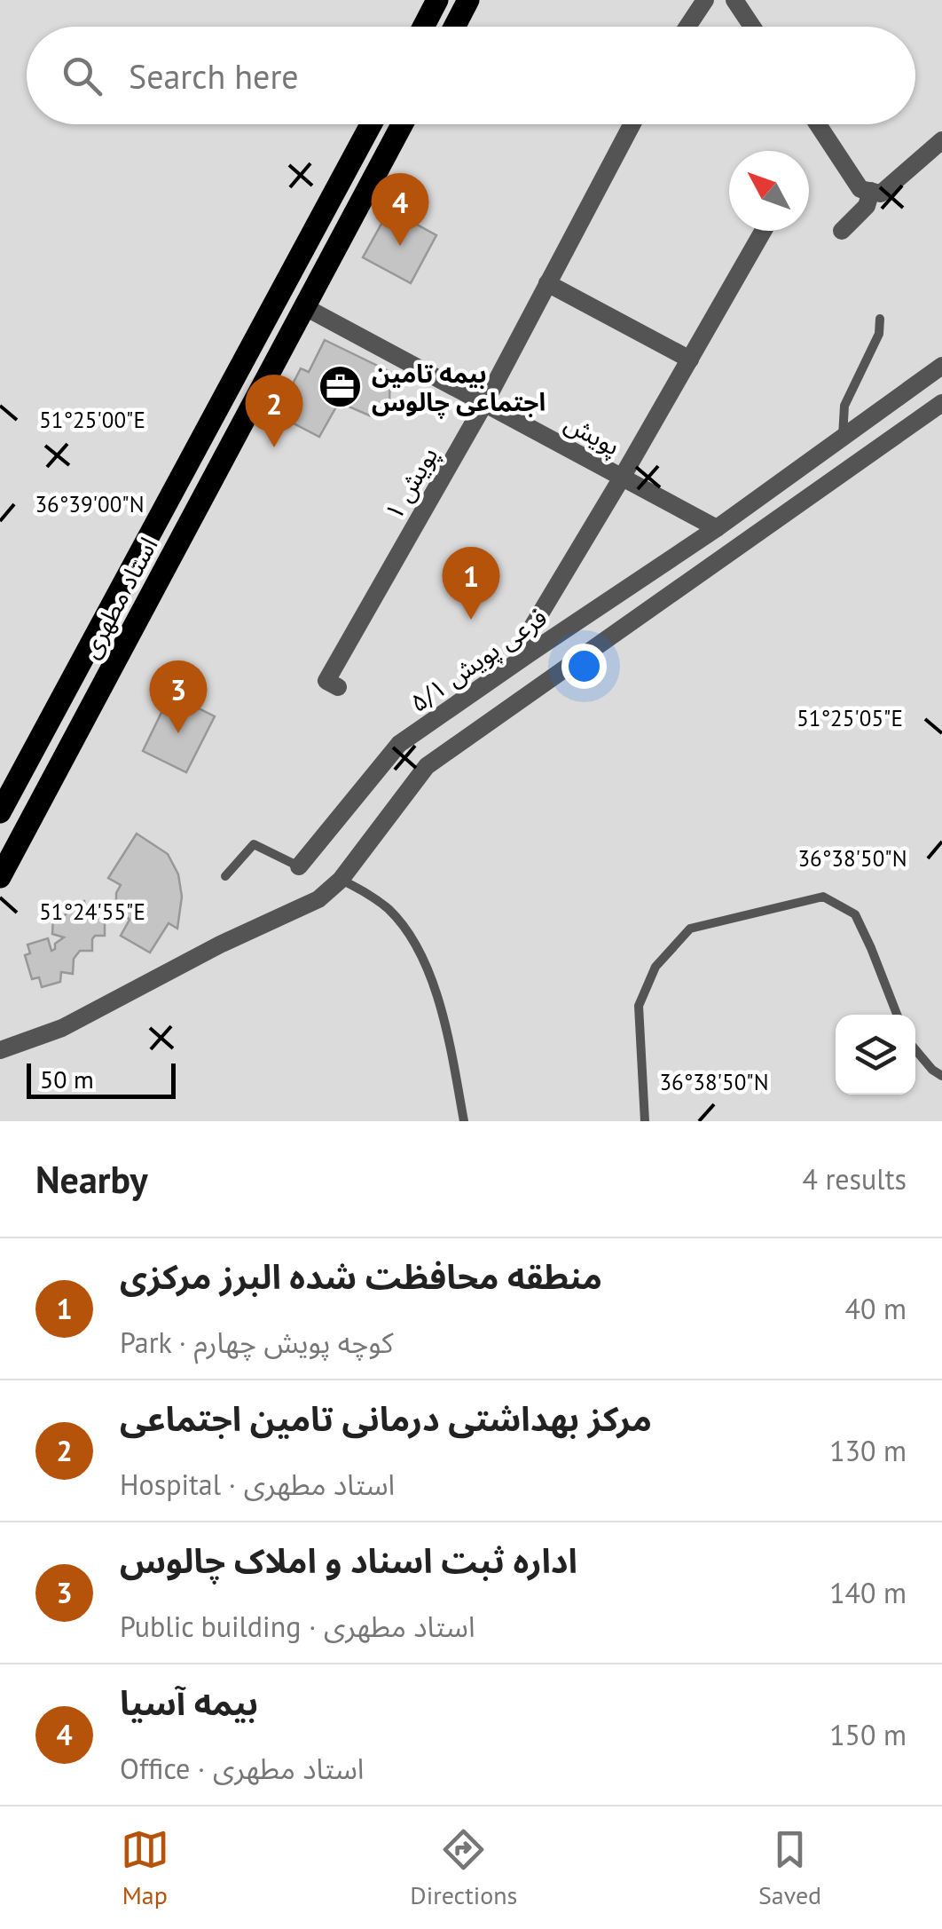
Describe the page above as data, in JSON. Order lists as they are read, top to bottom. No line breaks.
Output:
{"streets":{"main road":["استاد مطهری"],"street":["پویش","پویش ۱","فرعی پویش ۵/۱"]},"crossings":[["پویش","پویش ۱"],["پویش","استاد مطهری"],["پویش","فرعی پویش ۵/۱"]],"places":{"office":["بیمه تامین اجتماعی چالوس"]},"scale_bar":"50 m","north":"top left","page":{"search":"Search here","pins":["4","2","1","3"],"scale":"50 m","heading":["Nearby","4 results"],"list":[{"mark":"1","name":"منطقه محافظت شده البرز مرکزی","note":"Park · کوچه پویش چهارم","value":"40 m"},{"mark":"2","name":"مرکز بهداشتی درمانی تامین اجتماعی","note":"Hospital · استاد مطهری","value":"130 m"},{"mark":"3","name":"اداره ثبت اسناد و املاک چالوس","note":"Public building · استاد مطهری","value":"140 m"},{"mark":"4","name":"بیمه آسیا","note":"Office · استاد مطهری","value":"150 m"}],"nav":["Map","Directions","Saved"]},"coordinates":["51°25'00\"E","36°39'00\"N","51°25'05\"E","36°38'50\"N","51°24'55\"E"]}
